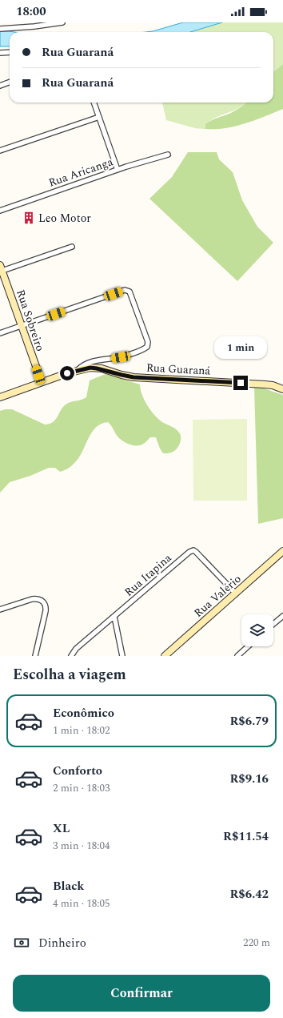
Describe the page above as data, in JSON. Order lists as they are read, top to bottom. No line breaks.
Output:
{"streets":{"street":["Rua Aricanga","Rua Sobreiro","Rua Guaraná","Rua Itapina","Rua Valério"]},"crossings":[["Rua Sobreiro","Rua Guaraná"],["Rua Itapina","Rua Valério"]],"places":{"building":["Leo Motor"]},"page":{"status":"18:00","banner":["Rua Guaraná","Rua Guaraná"],"bubble":"1 min","heading":"Escolha a viagem","list":[{"name":"Econômico","note":"1 min · 18:02","value":"R$6.79"},{"name":"Conforto","note":"2 min · 18:03","value":"R$9.16"},{"name":"XL","note":"3 min · 18:04","value":"R$11.54"},{"name":"Black","note":"4 min · 18:05","value":"R$6.42"}],"pay":["Dinheiro","220 m"],"buttons":"Confirmar"}}
